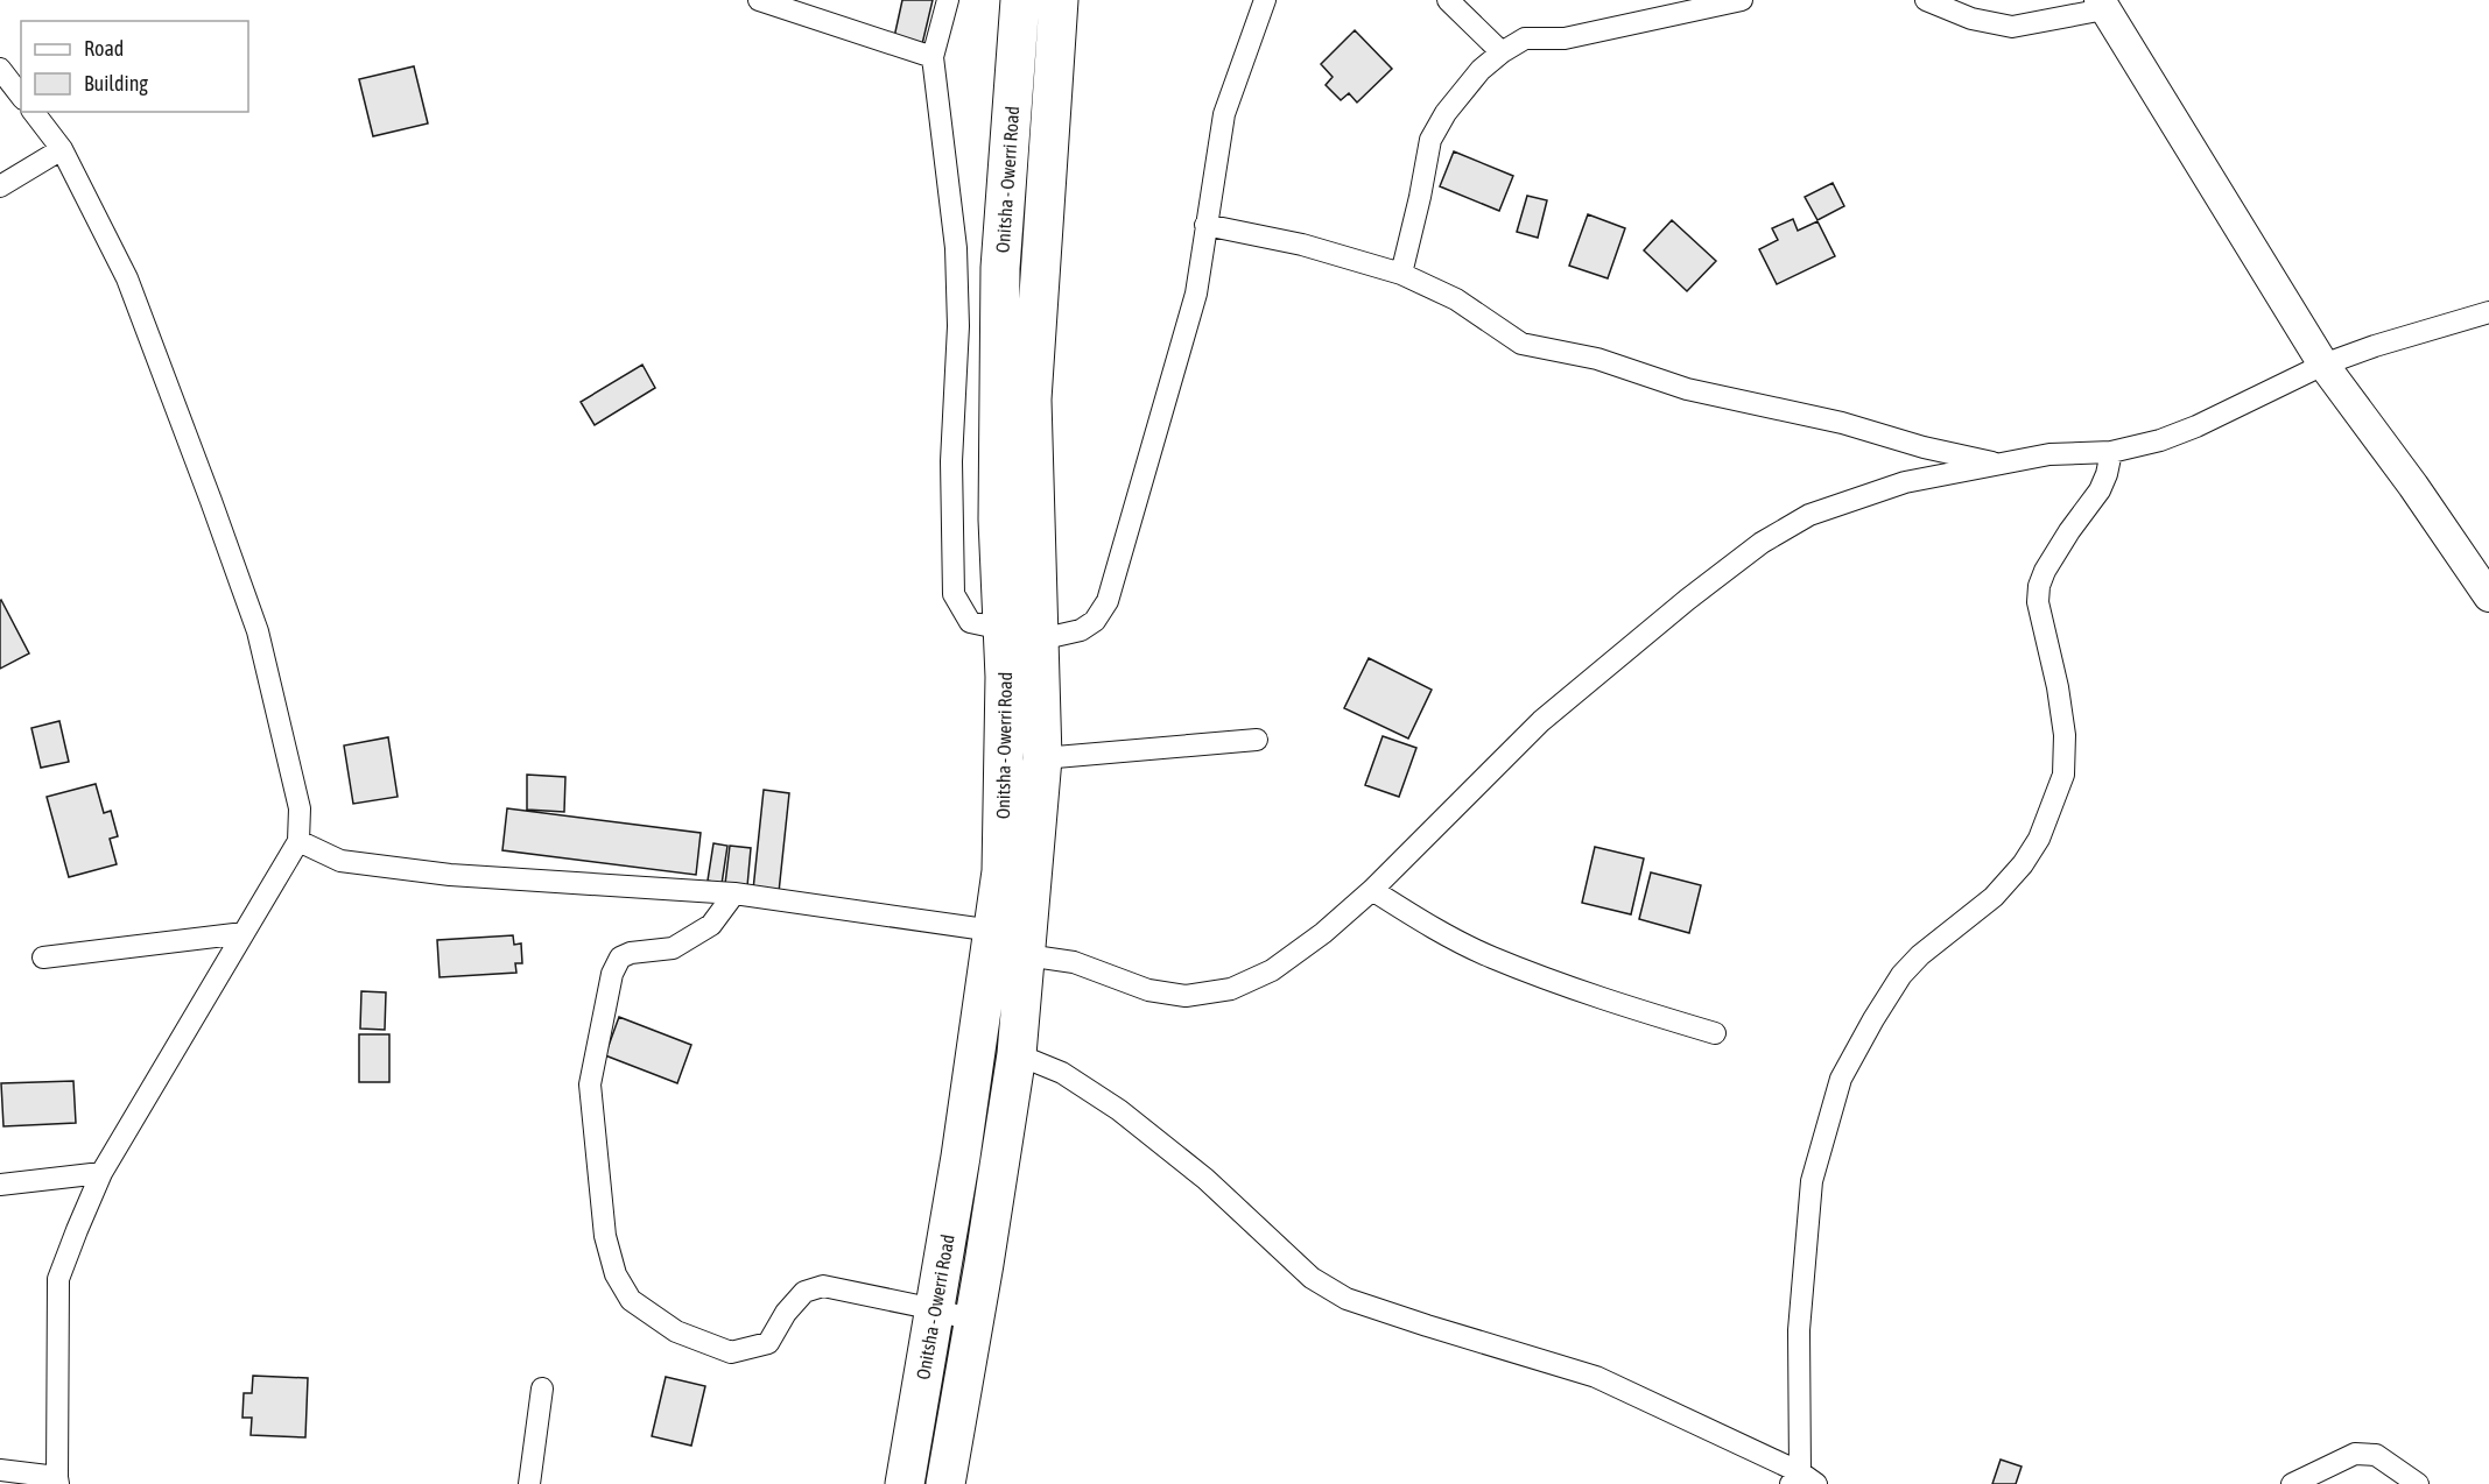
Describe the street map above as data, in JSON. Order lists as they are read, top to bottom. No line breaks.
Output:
{"streets":{"highway":["Onitsha - Owerri Road"]},"legend":["Road","Building"]}
